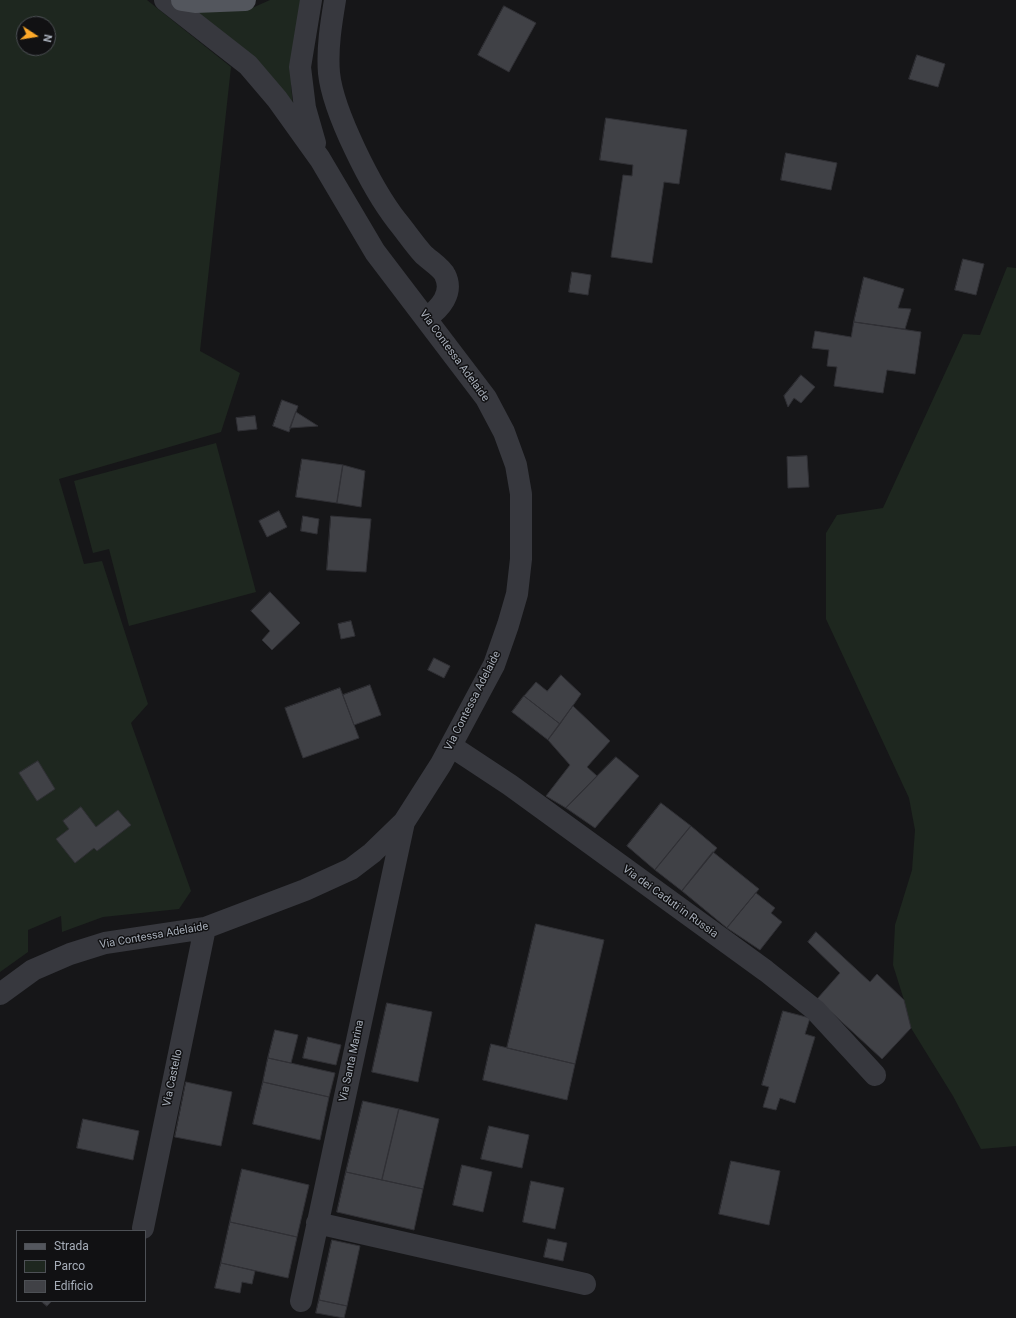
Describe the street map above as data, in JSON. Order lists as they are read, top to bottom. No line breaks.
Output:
{"streets":{"street":["Via Contessa Adelaide","Via dei Caduti in Russia","Via Santa Marina","Via Castello"]},"crossings":[["Via Contessa Adelaide","Via dei Caduti in Russia"],["Via Contessa Adelaide","Via Santa Marina"],["Via Contessa Adelaide","Via Castello"]],"legend":["Strada","Parco","Edificio"],"north":"right"}
